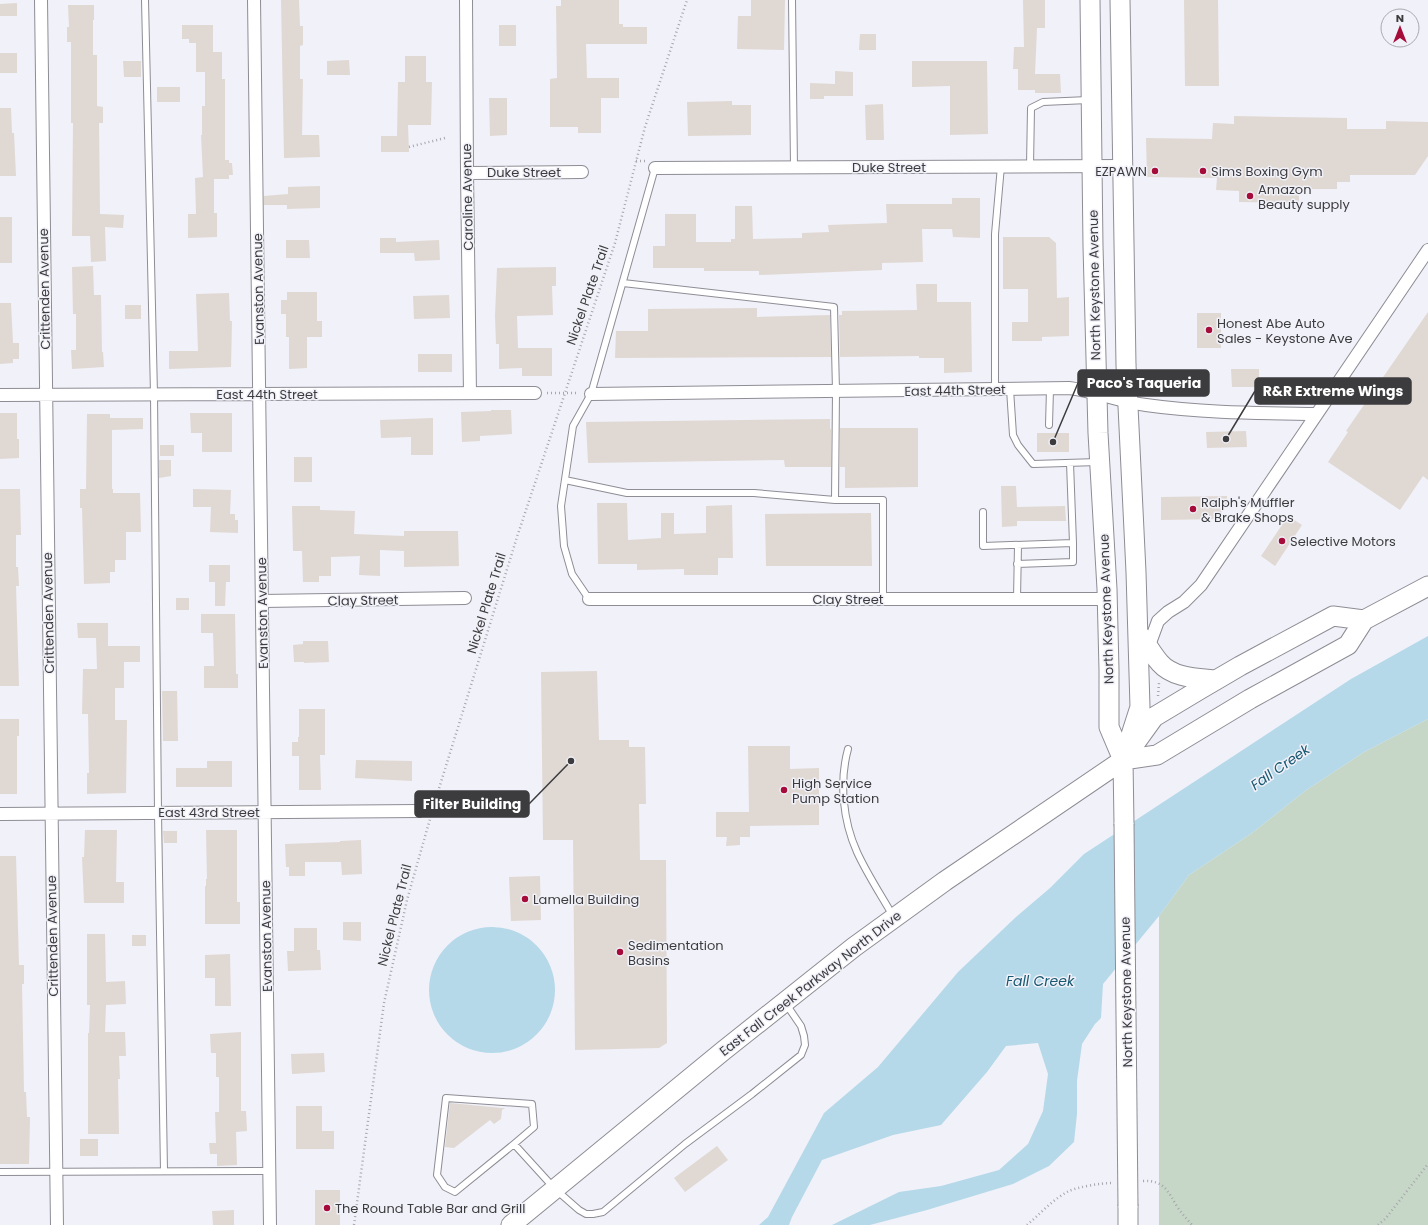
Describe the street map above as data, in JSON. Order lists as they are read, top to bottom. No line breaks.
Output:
{"streets":{"main road":["North Keystone Avenue","East Fall Creek Parkway North Drive"],"street":["Duke Street","Caroline Avenue","Crittenden Avenue","Evanston Avenue","East 44th Street","Clay Street","East 43rd Street"],"path":["Nickel Plate Trail"]},"crossings":[["Duke Street","Caroline Avenue"],["Duke Street","North Keystone Avenue"],["Caroline Avenue","East 44th Street"],["North Keystone Avenue","East 44th Street"],["North Keystone Avenue","Clay Street"],["North Keystone Avenue","East Fall Creek Parkway North Drive"],["Crittenden Avenue","East 44th Street"],["Crittenden Avenue","East 43rd Street"],["Evanston Avenue","East 44th Street"],["Evanston Avenue","Clay Street"],["Evanston Avenue","East 43rd Street"]],"water":["Fall Creek"],"places":["EZPAWN","Sims Boxing Gym","Amazon Beauty supply","Honest Abe Auto Sales - Keystone Ave","R&R Extreme Wings","Paco's Taqueria","Ralph's Muffler & Brake Shops","Selective Motors","Filter Building","High Service Pump Station","Lamella Building","Sedimentation Basins","The Round Table Bar and Grill"],"north":"top"}
